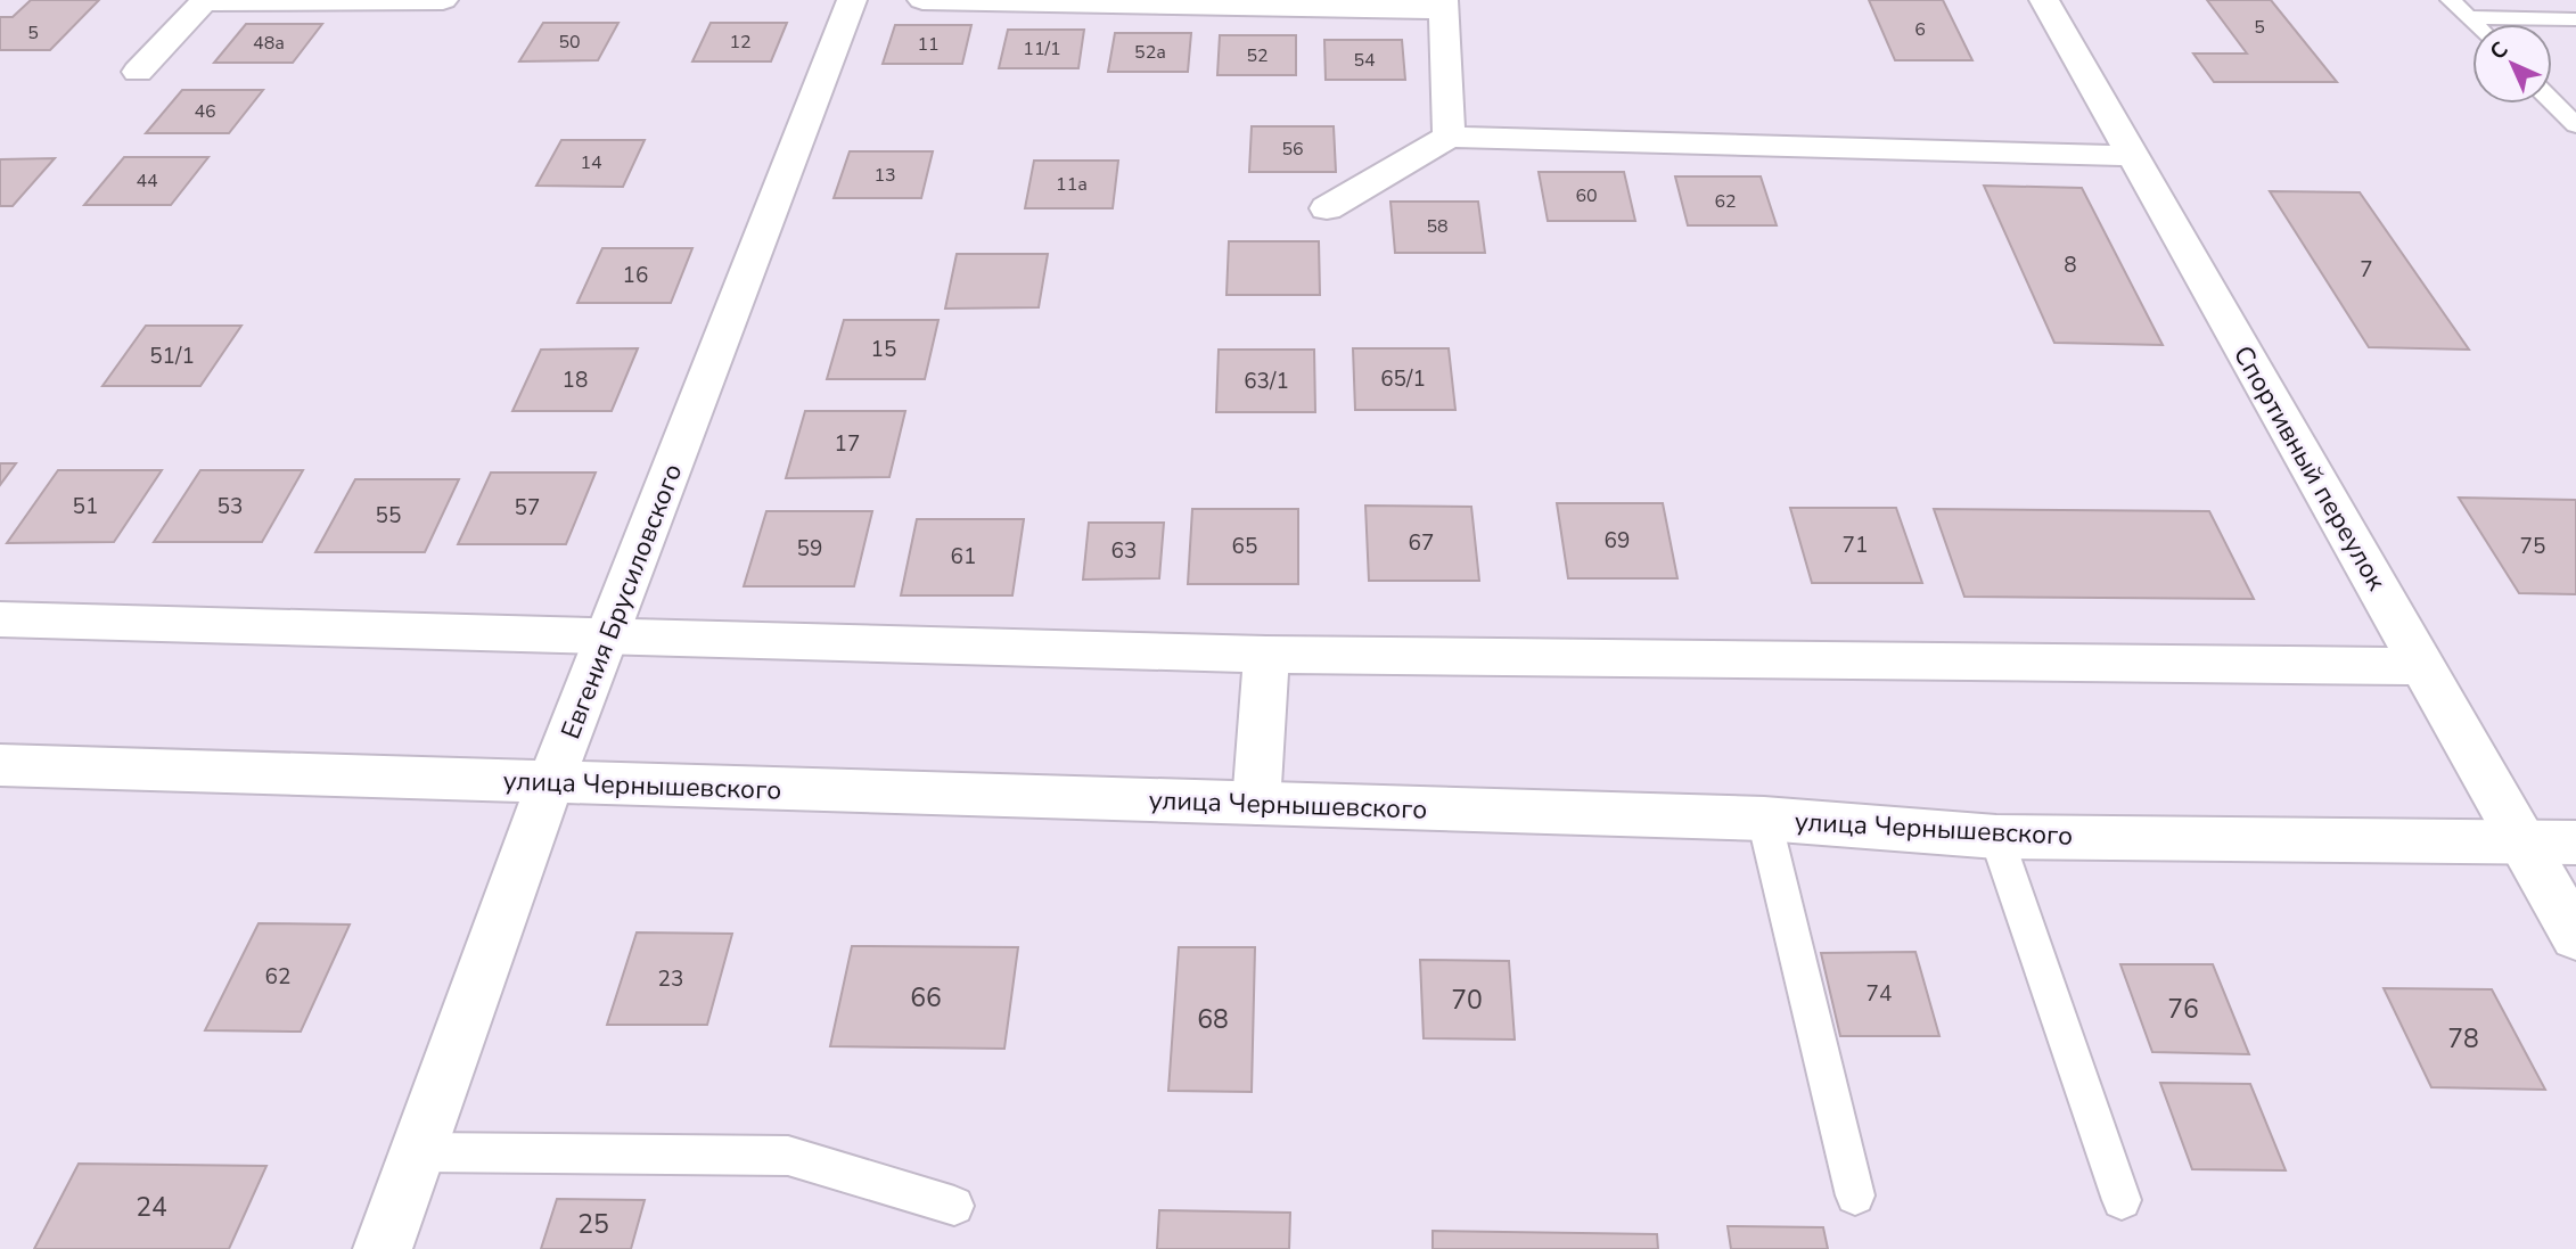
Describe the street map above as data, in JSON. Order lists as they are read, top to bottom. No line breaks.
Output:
{"streets":{"street":["Спортивный переулок","Евгения Брусиловского","улица Чернышевского"]},"crossings":[["Спортивный переулок","улица Чернышевского"],["Евгения Брусиловского","улица Чернышевского"]],"house_numbers":["5","6","5","50","12","48а","11","11/1","52а","52","54","46","56","14","13","44","11а","60","62","58","8","7","16","15","51/1","65/1","18","63/1","17","51","53","57","55","69","67","71","65","75","59","63","61","62","23","74","66","70","76","68","78","24","25"],"north":"top left"}
